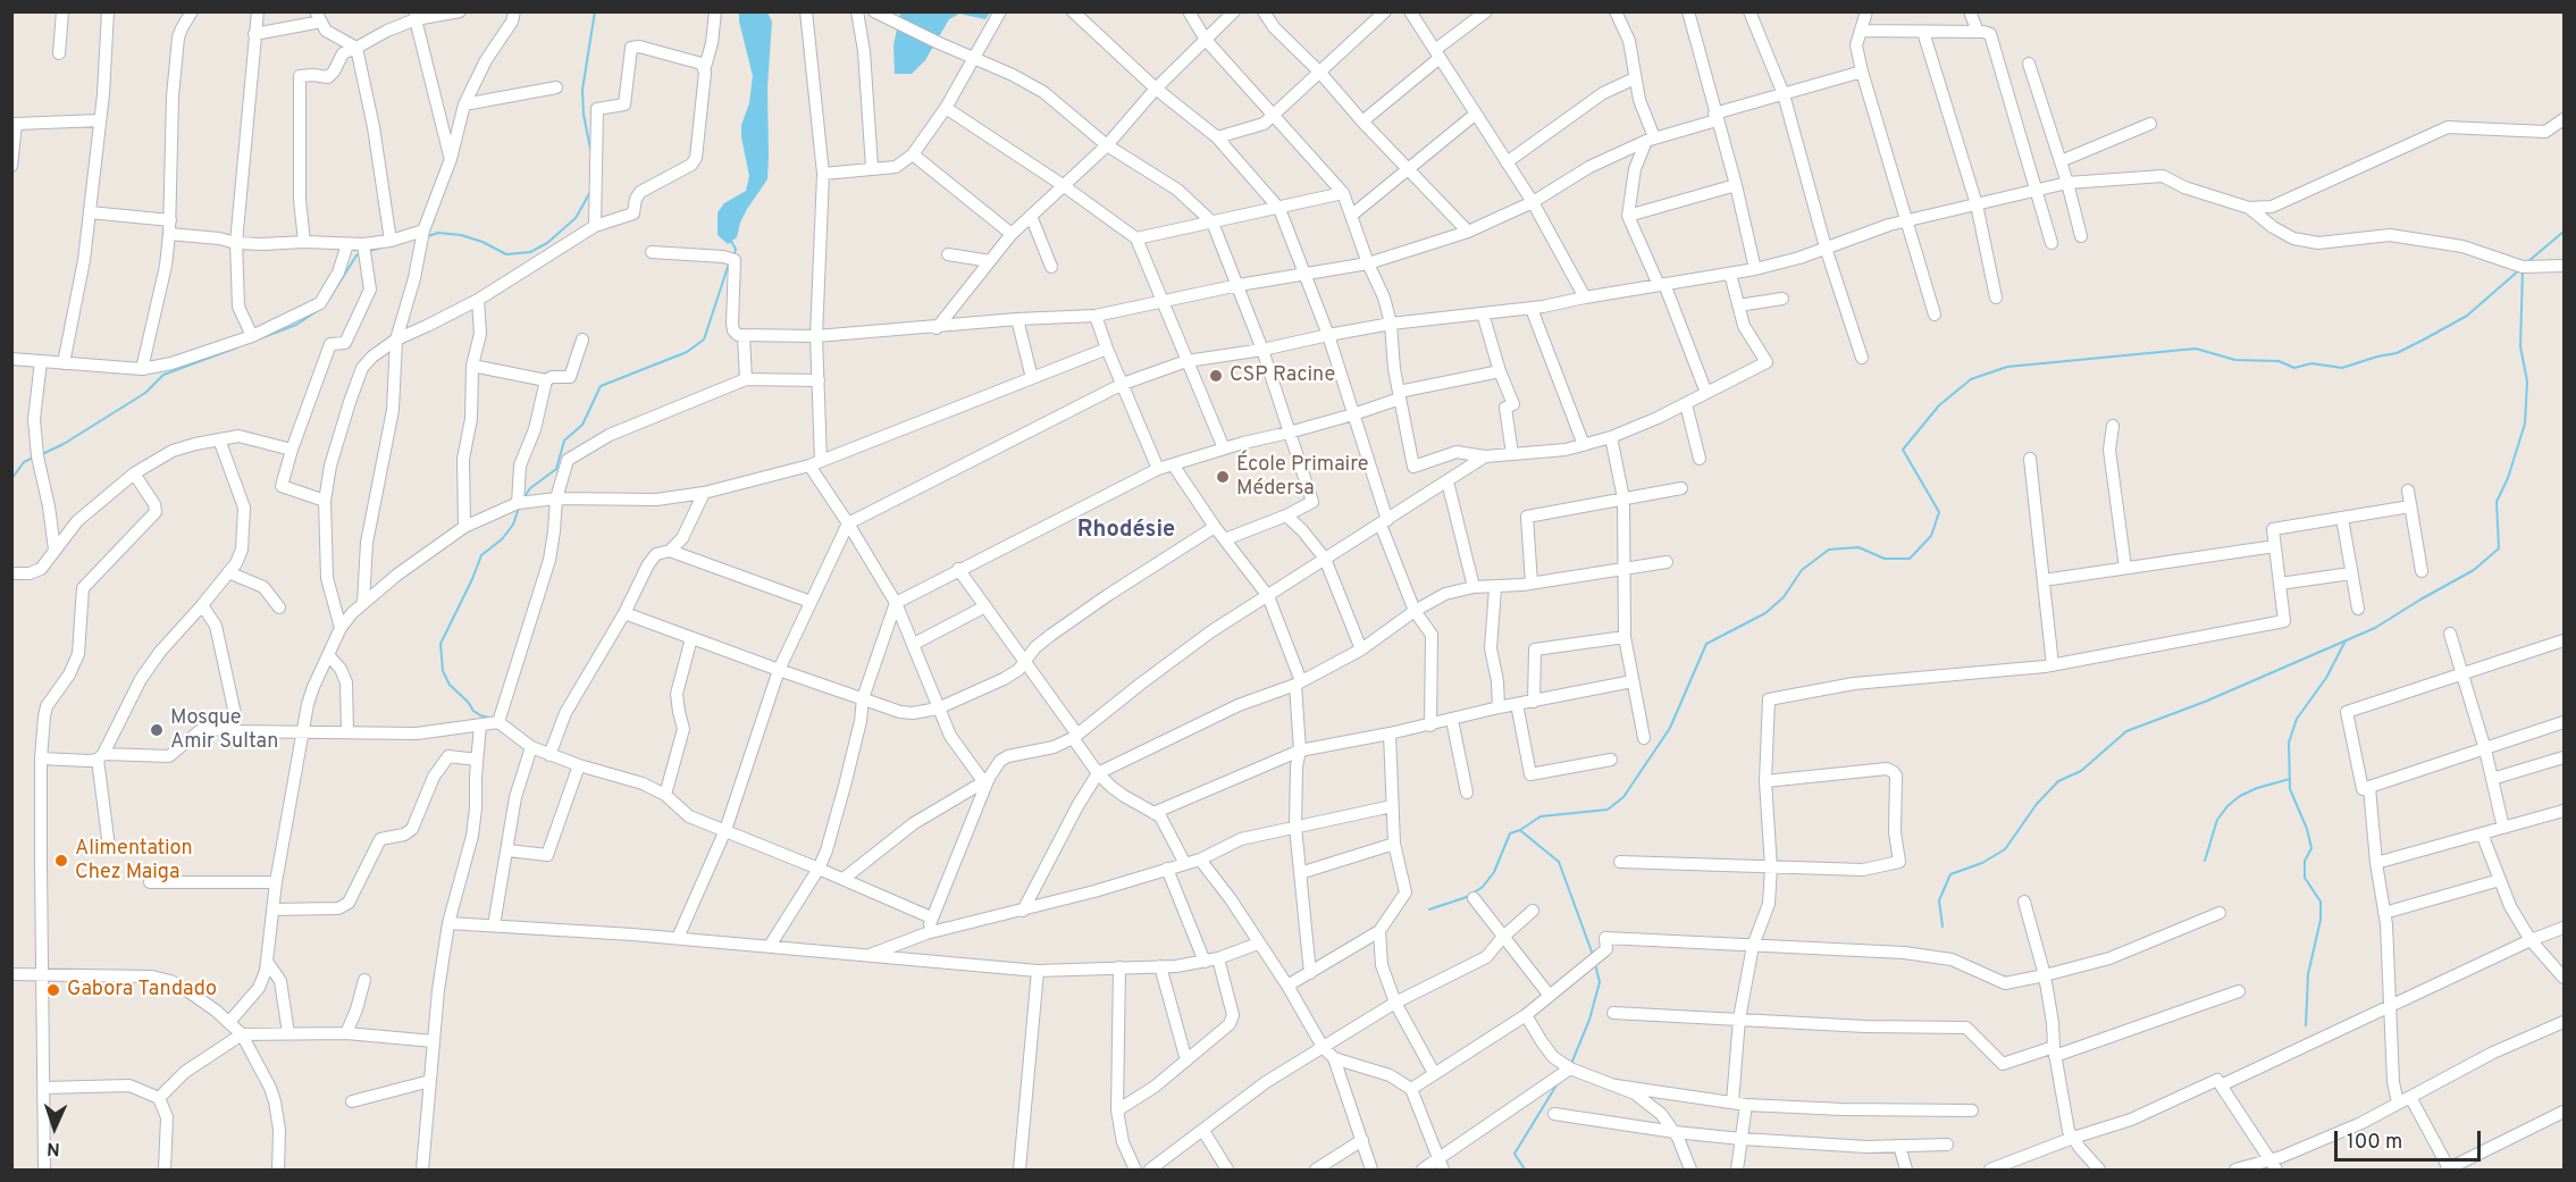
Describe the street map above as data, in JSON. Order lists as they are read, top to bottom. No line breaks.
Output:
{"districts":["Rhodésie"],"places":["CSP Racine","École Primaire Médersa","Mosque Amir Sultan","Alimentation Chez Maiga","Gabora Tandado"],"scale_bar":"100 m","north":"bottom"}
